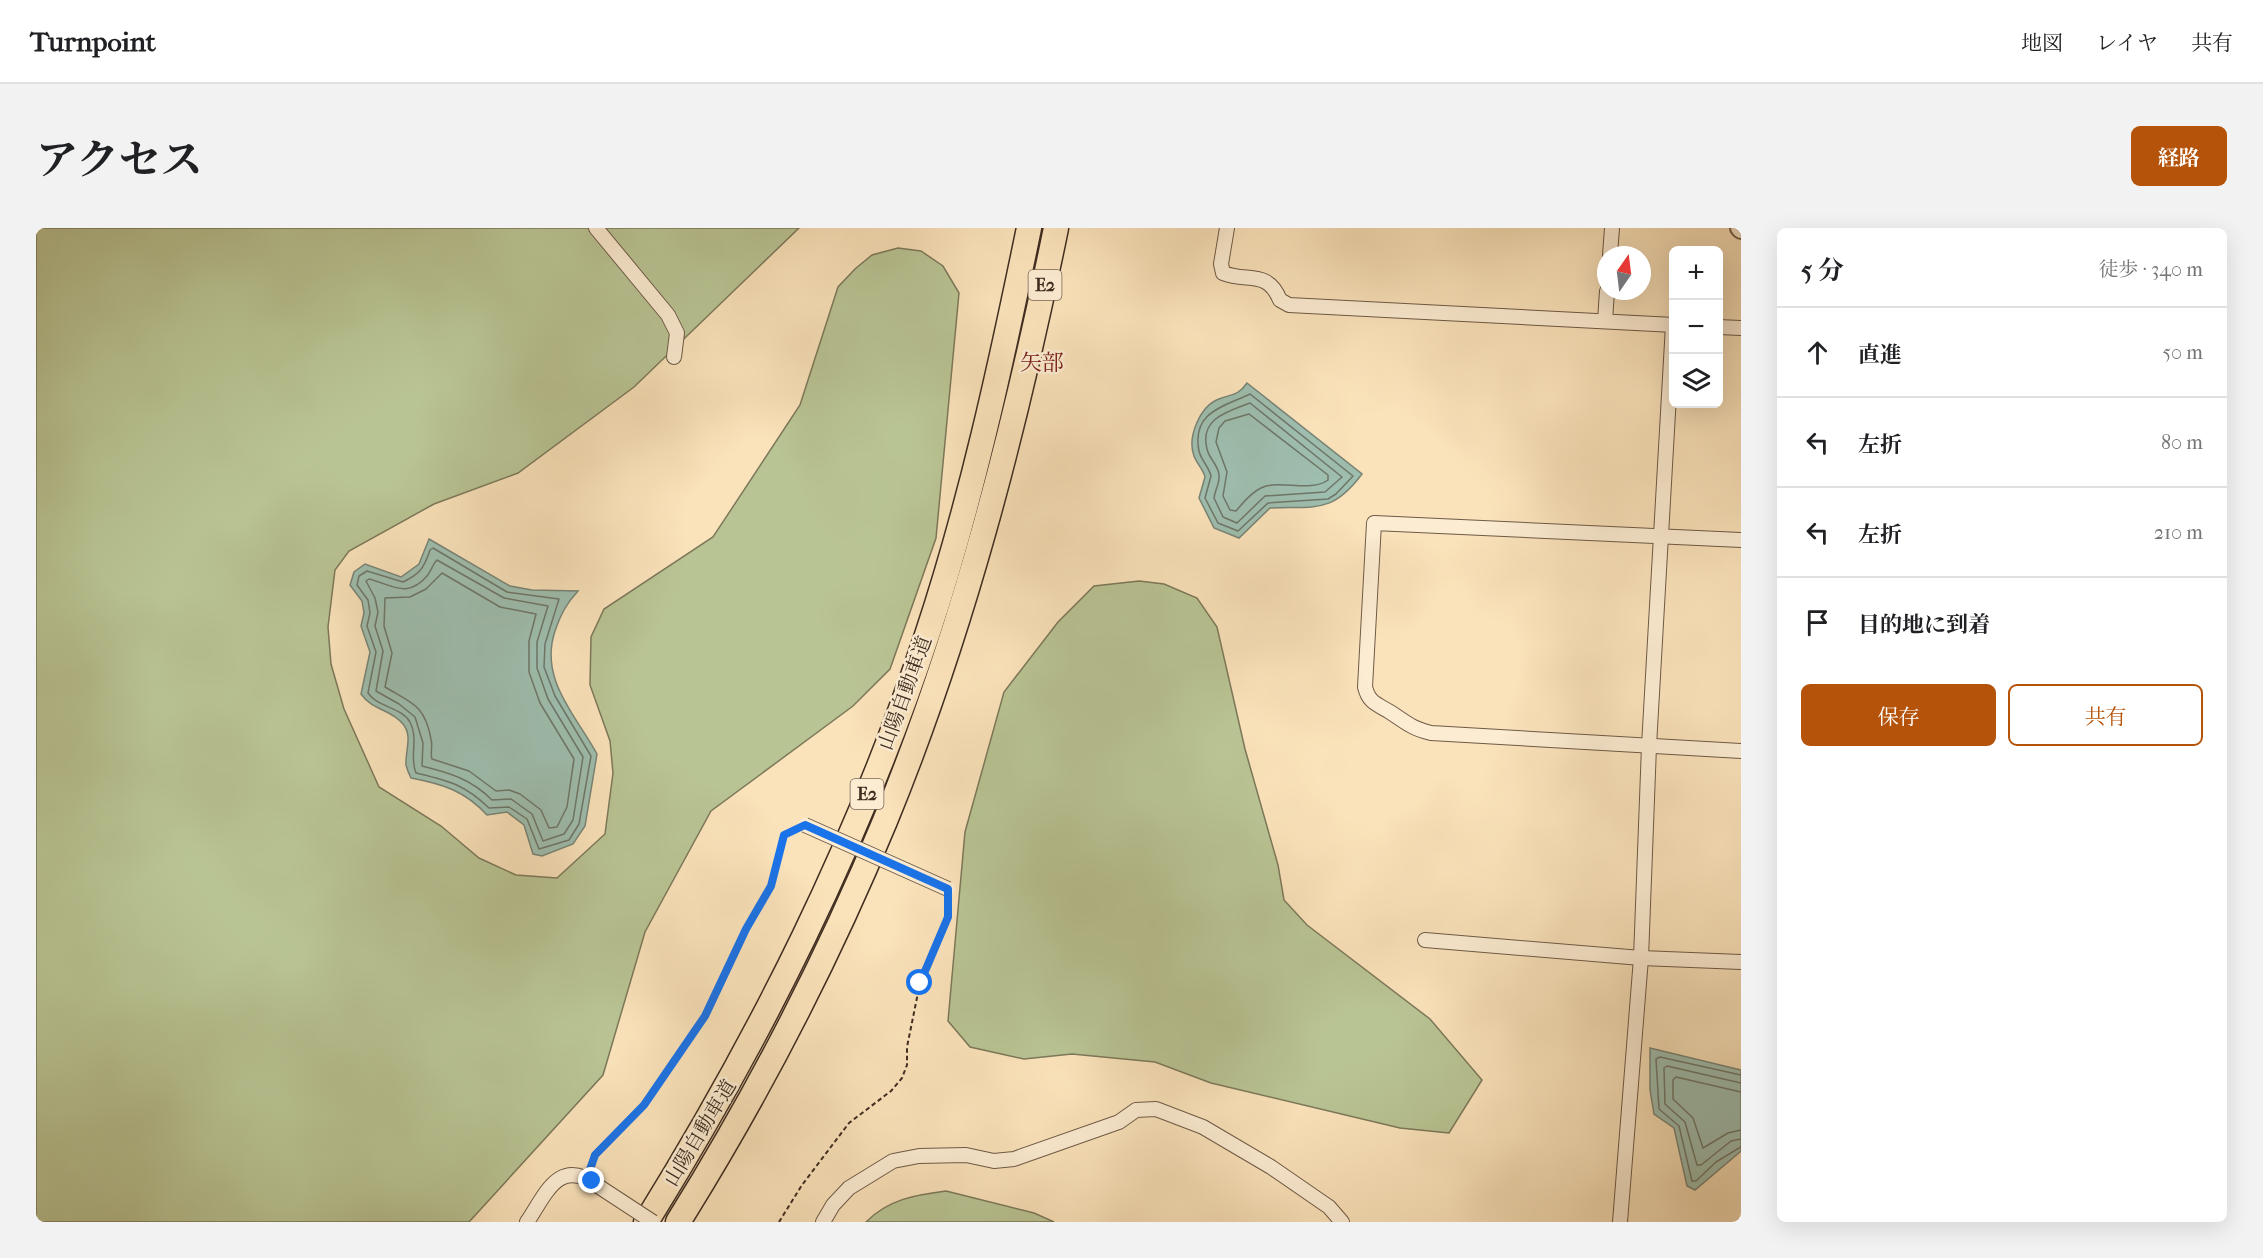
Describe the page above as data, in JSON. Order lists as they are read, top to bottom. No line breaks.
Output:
{"streets":{"highway":["E2","山陽自動車道"]},"districts":["矢部"],"north":"top","page":{"header":"Turnpoint","nav":["地図","レイヤ","共有"],"title":"アクセス","buttons":["経路",["保存","共有"]],"heading":["5 分","徒歩 · 340 m"],"map_buttons":["+","−"],"list":[["直進","50 m"],["左折","80 m"],["左折","210 m"],"目的地に到着"]}}
